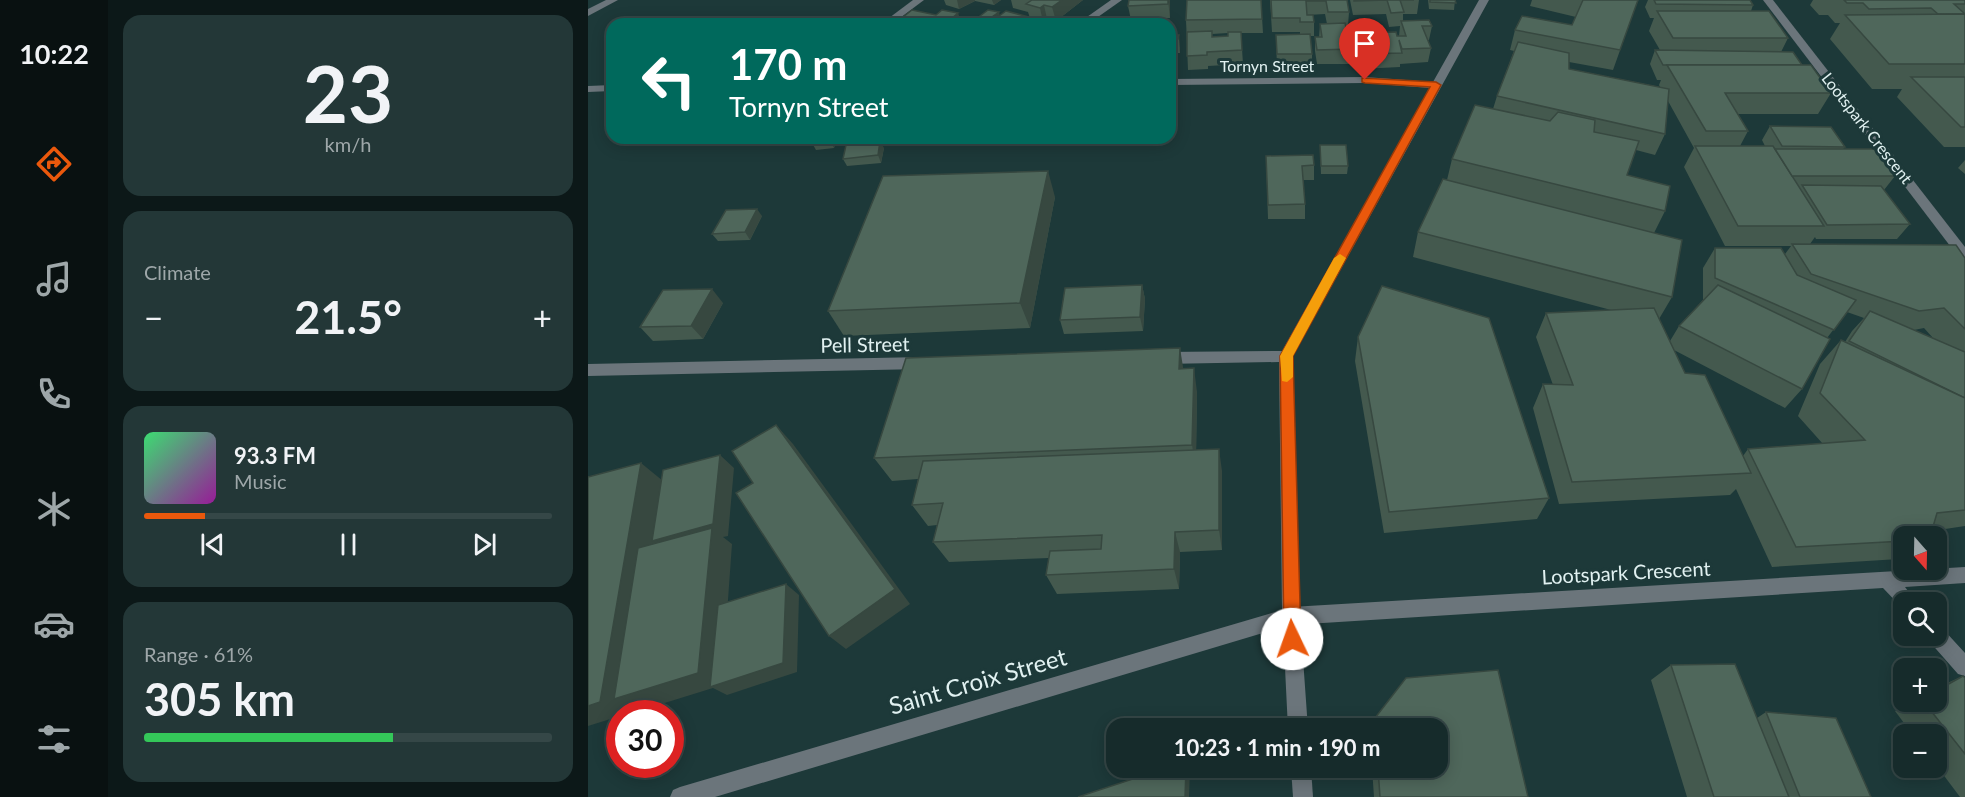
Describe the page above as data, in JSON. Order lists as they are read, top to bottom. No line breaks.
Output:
{"streets":{"street":["Tornyn Street","Lootspark Crescent","Pell Street","Saint Croix Street"]},"crossings":[["Lootspark Crescent","Saint Croix Street"]],"north":"bottom","page":{"tabs":"10:22","tile":[["23","km/h"],"Climate",["Range · 61%","305 km"]],"turn":["170 m","Tornyn Street"],"heat":["−","21.5°","+"],"song":["93.3 FM","Music"],"map_buttons":["+","−"],"limit":"30","trip":"10:23 · 1 min · 190 m"}}
